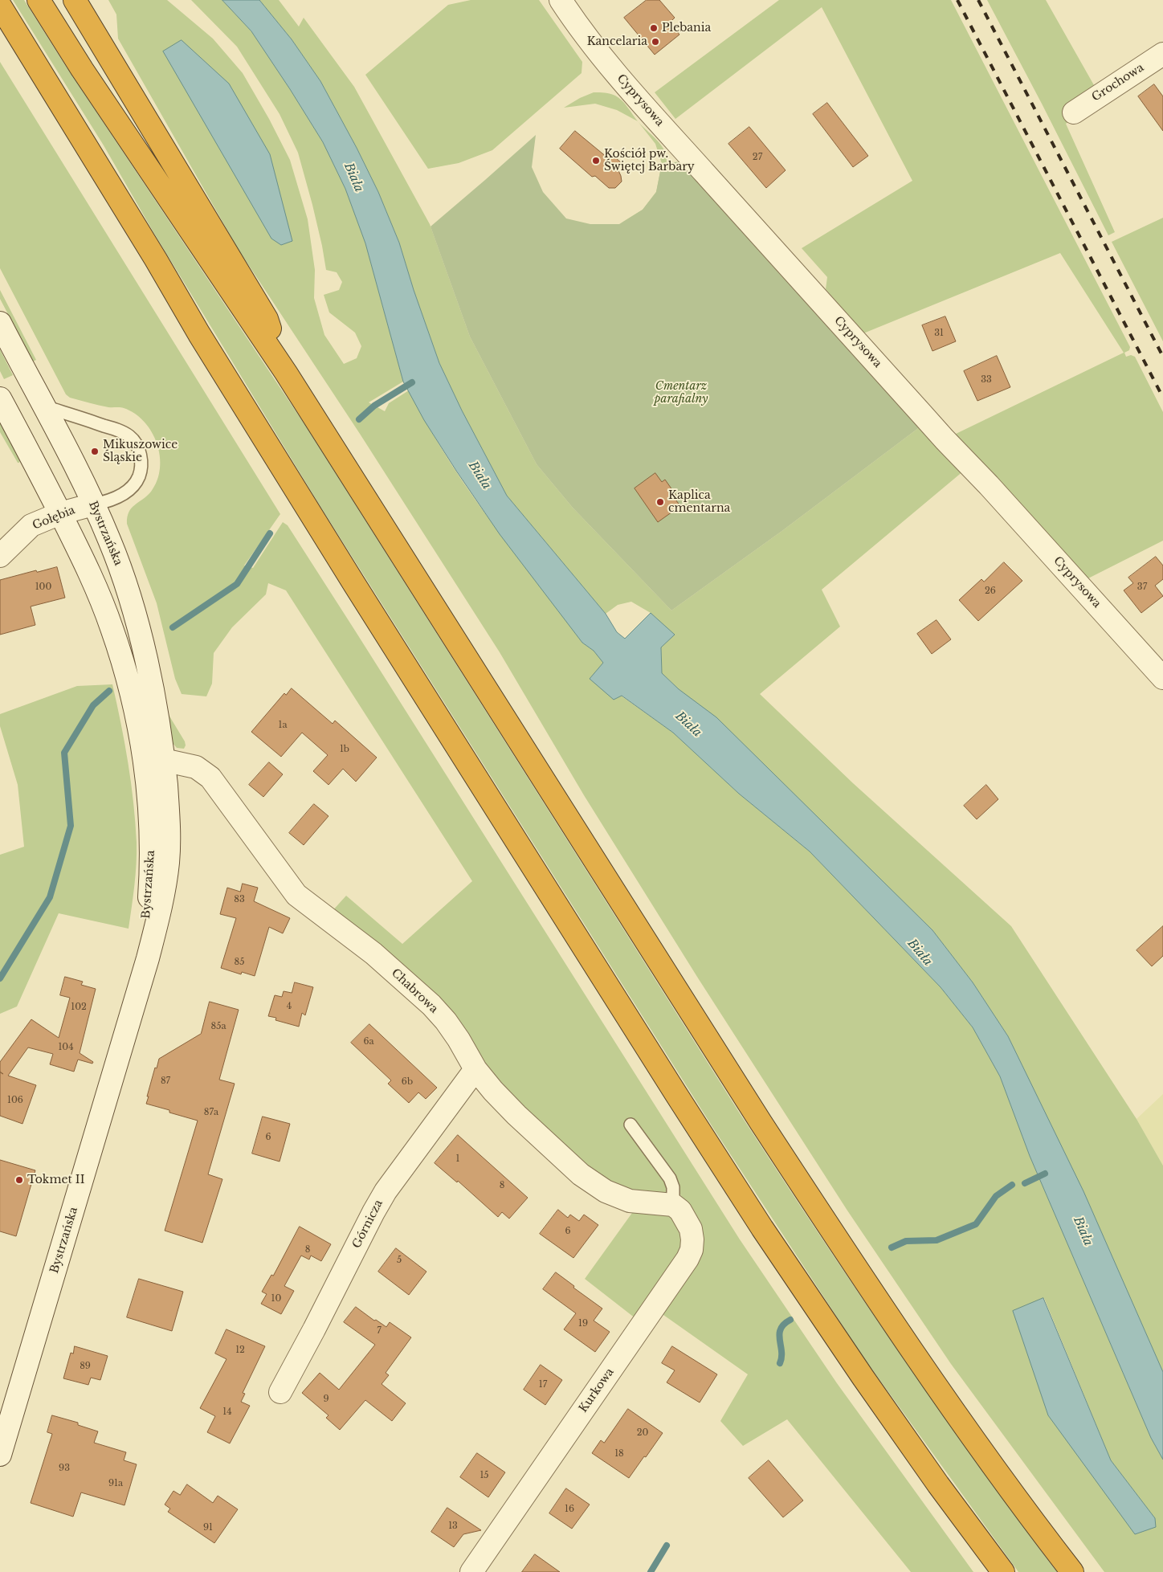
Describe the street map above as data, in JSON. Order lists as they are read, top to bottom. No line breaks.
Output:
{"streets":{"street":["Grochowa","Cyprysowa","Gołębia","Bystrzańska","Chabrowa","Górnicza","Kurkowa"]},"crossings":[["Gołębia","Bystrzańska"],["Bystrzańska","Chabrowa"],["Chabrowa","Górnicza"],["Chabrowa","Kurkowa"]],"water":["Biała"],"parks":["Cmentarz parafialny"],"places":["Plebania","Kancelaria","Kościół pw. Świętej Barbary","Mikuszowice Śląskie","Kaplica cmentarna","Tokmet II"],"house_numbers":["27","31","33","100","37","26","1a","1b","83","85","4","102","85a","6a","104","87","6b","106","87a","6","1","8","6","8","5","10","19","7","12","89","17","9","14","20","18","93","15","91a","16","13","91"]}
